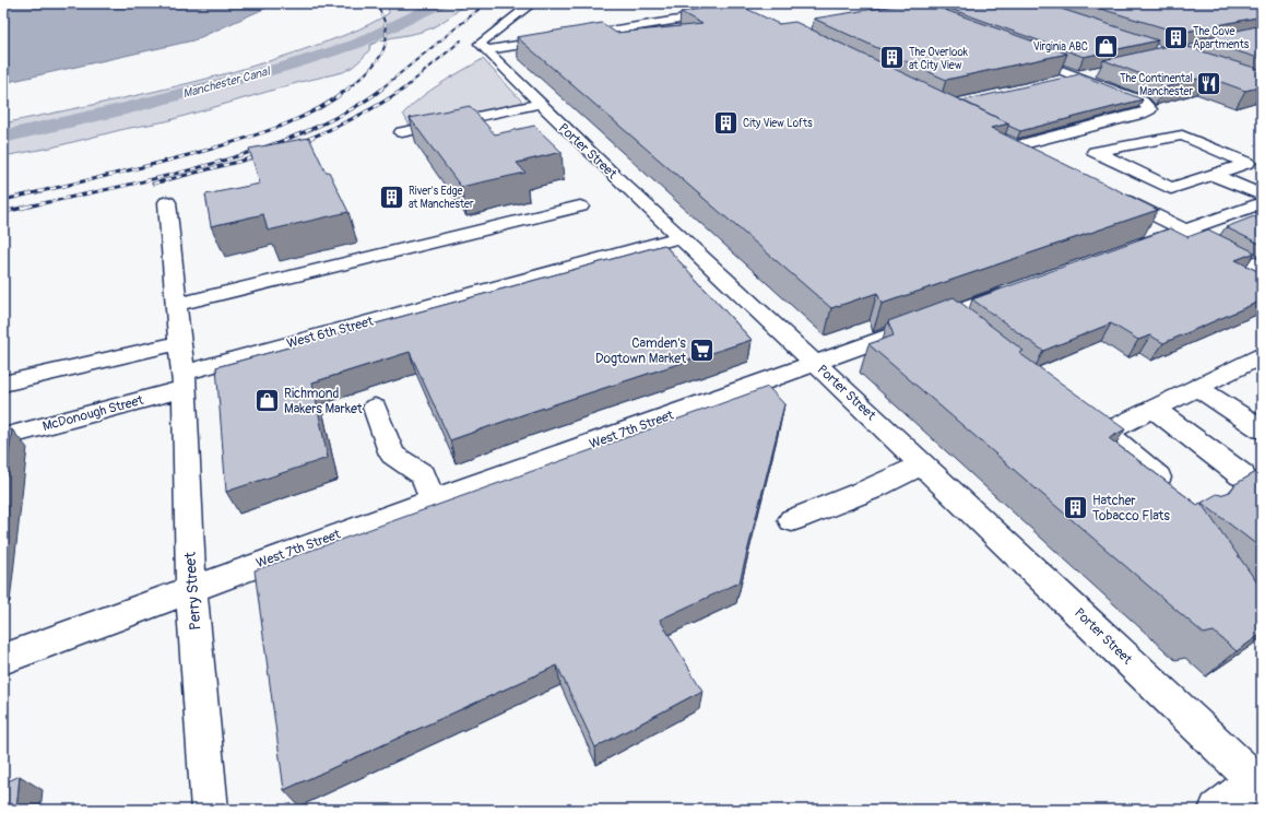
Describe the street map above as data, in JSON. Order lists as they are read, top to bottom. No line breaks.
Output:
{"streets":{"street":["Porter Street","West 6th Street","McDonough Street","West 7th Street","Perry Street"]},"crossings":[["Porter Street","West 6th Street"],["Porter Street","West 7th Street"],["West 6th Street","McDonough Street"],["West 6th Street","Perry Street"],["McDonough Street","Perry Street"],["West 7th Street","Perry Street"]],"water":["Manchester Canal"],"places":{"building":["The Cove Apartments","The Overlook at City View","City View Lofts","River's Edge at Manchester","Hatcher Tobacco Flats"],"shop":["Virginia ABC","Richmond Makers Market"],"restaurant":["The Continental Manchester"],"supermarket":["Camden's Dogtown Market"]}}
